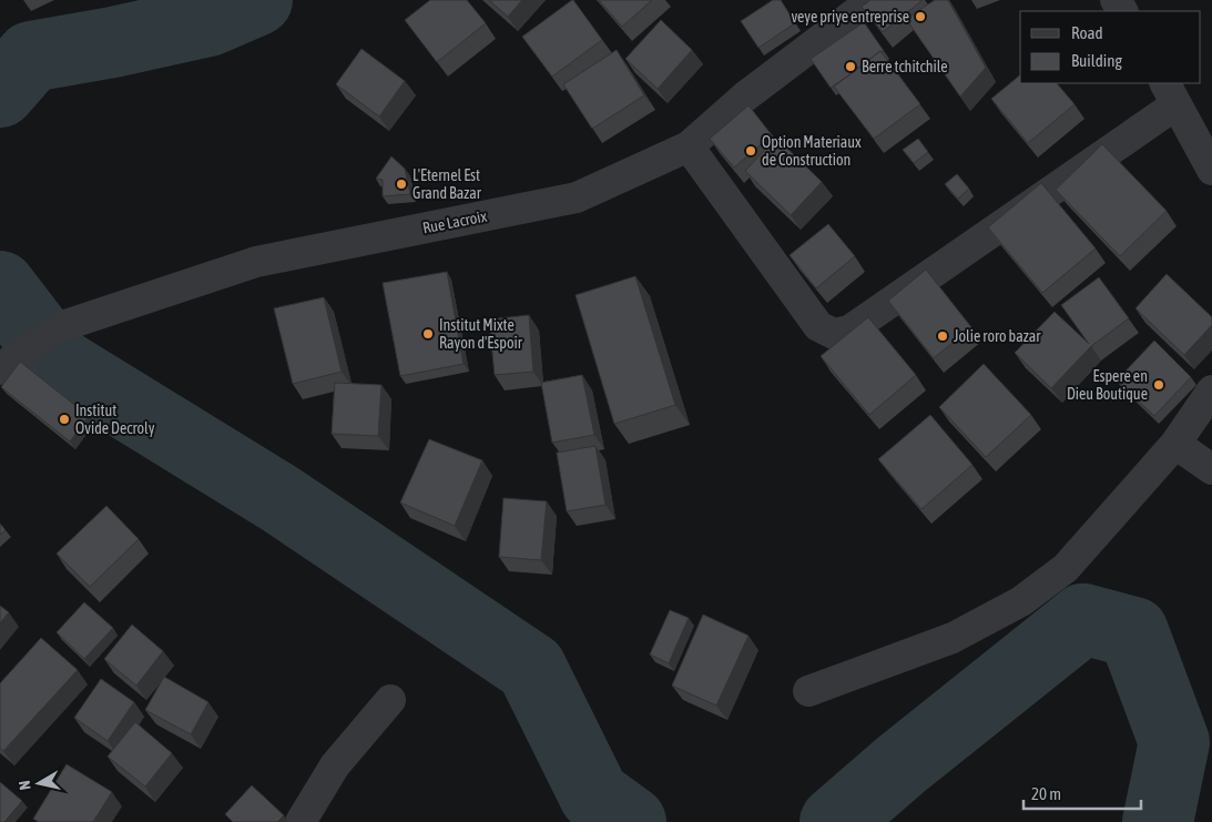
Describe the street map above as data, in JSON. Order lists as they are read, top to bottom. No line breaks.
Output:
{"streets":{"street":["Rue Lacroix"]},"places":["veye priye entreprise","Berre tchitchile","Option Materiaux de Construction","L'Eternel Est Grand Bazar","Institut Mixte Rayon d'Espoir","Jolie roro bazar","Espere en Dieu Boutique","Institut Ovide Decroly"],"legend":["Road","Building"],"scale_bar":"20 m","north":"left"}
